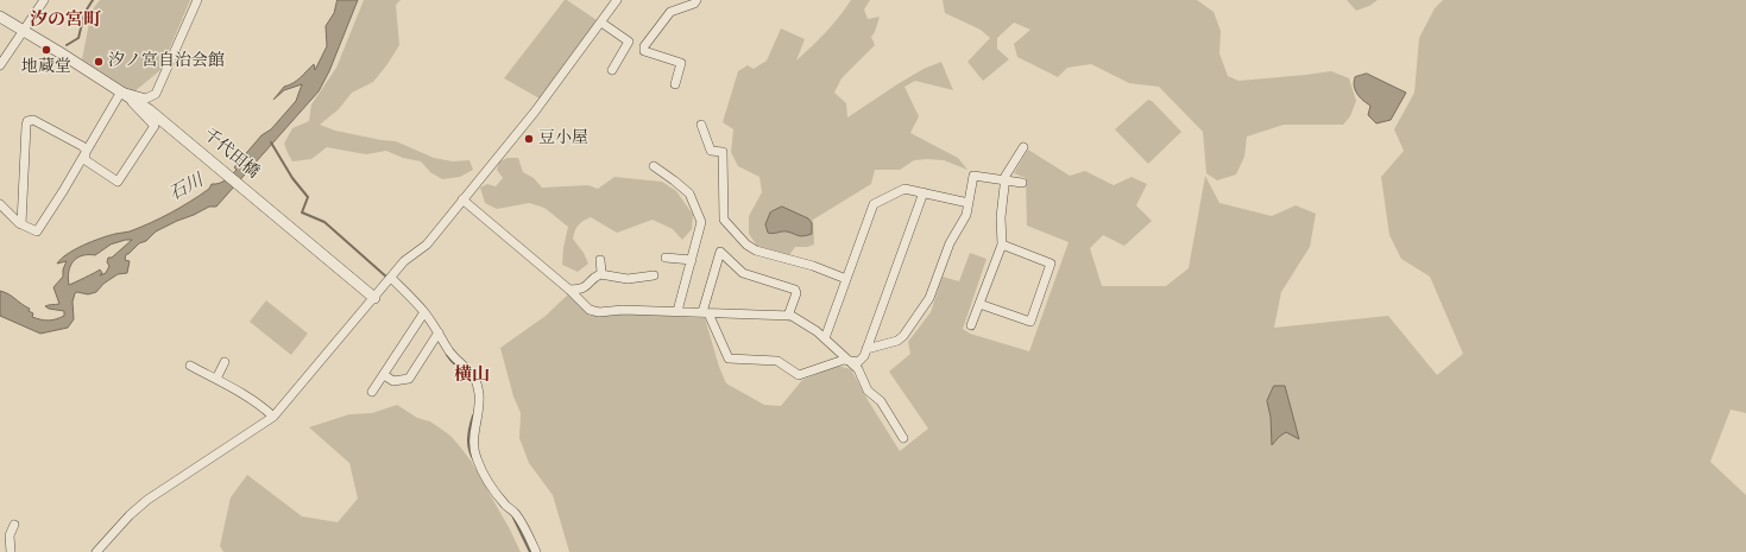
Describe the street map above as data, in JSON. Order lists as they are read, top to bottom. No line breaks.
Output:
{"streets":{"street":["千代田橋"]},"districts":["汐の宮町","横山"],"water":["石川"],"places":["地蔵堂","汐ノ宮自治会館","豆小屋"]}
